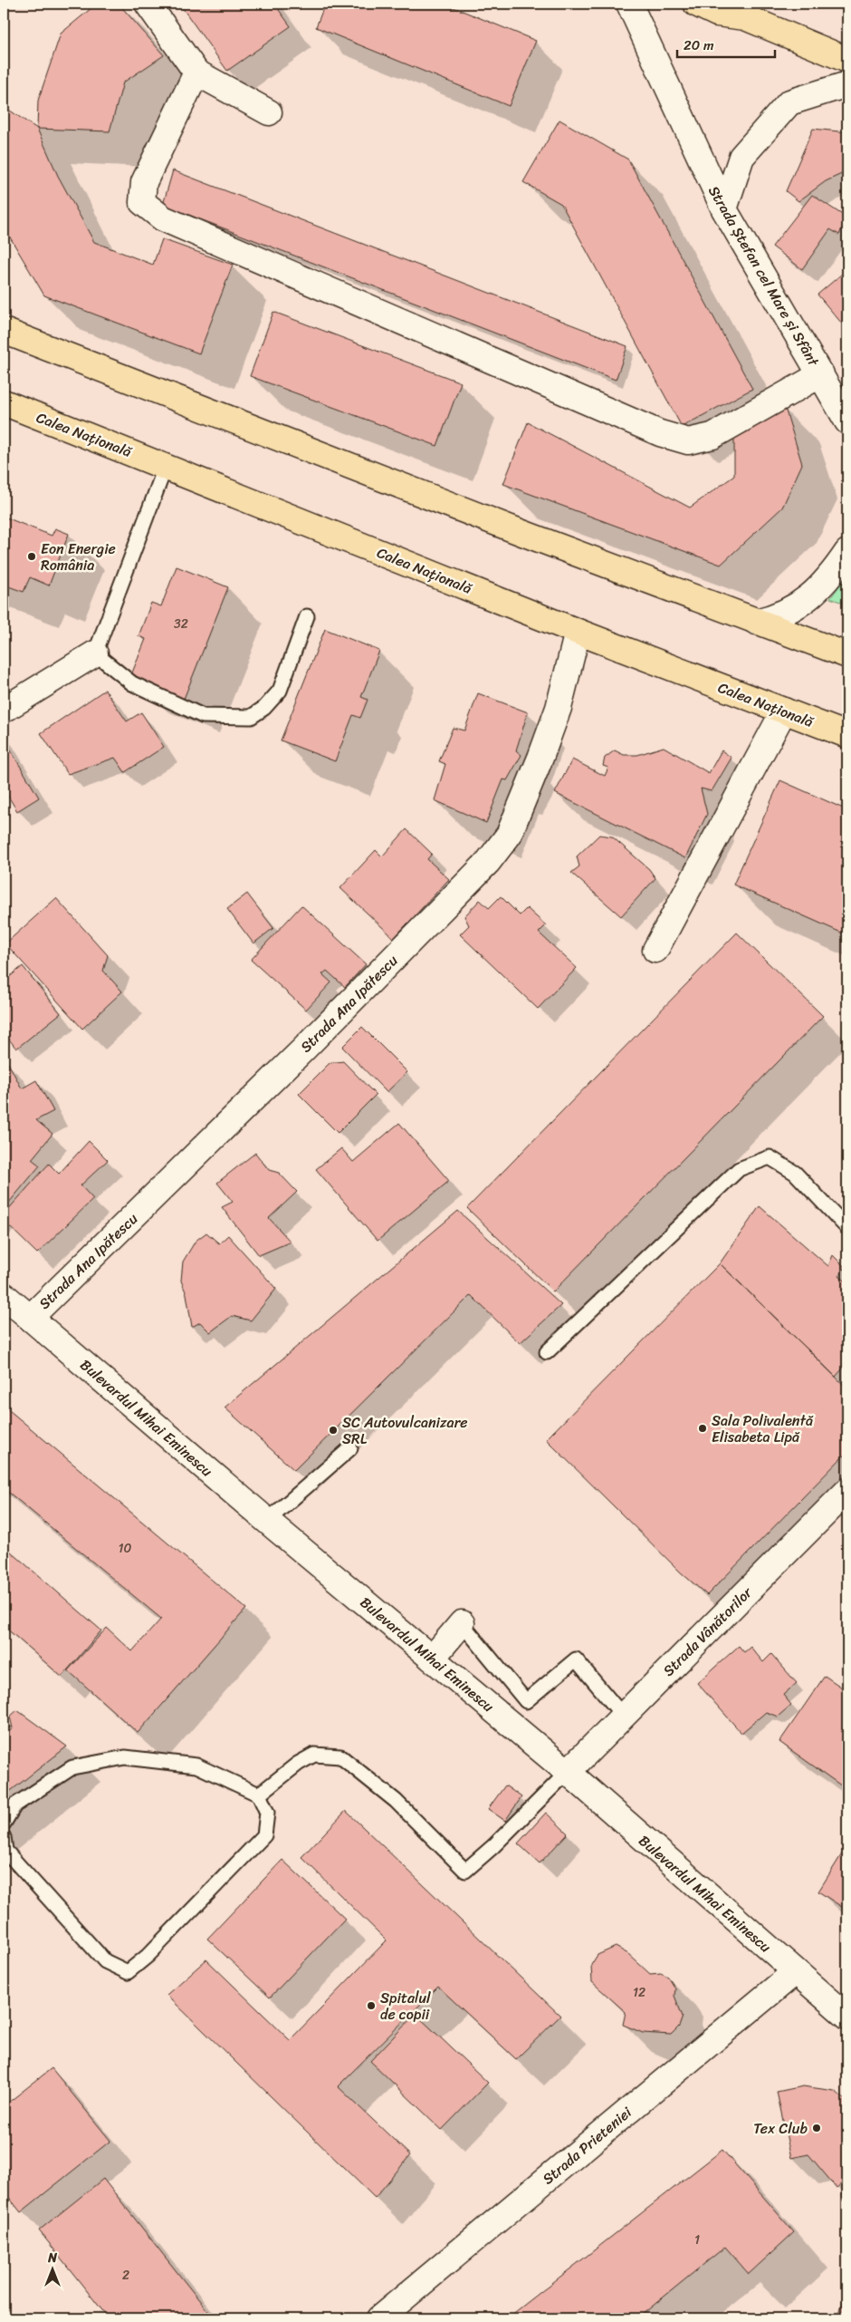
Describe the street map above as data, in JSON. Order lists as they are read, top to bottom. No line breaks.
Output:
{"streets":{"main road":["Calea Națională"],"street":["Strada Ștefan cel Mare și Sfânt","Strada Ana Ipătescu","Bulevardul Mihai Eminescu","Strada Vânătorilor","Strada Prieteniei"]},"crossings":[["Calea Națională","Strada Ana Ipătescu"],["Strada Ana Ipătescu","Bulevardul Mihai Eminescu"],["Bulevardul Mihai Eminescu","Strada Vânătorilor"],["Bulevardul Mihai Eminescu","Strada Prieteniei"]],"places":["Eon Energie România","Sala Polivalentă Elisabeta Lipă","SC Autovulcanizare SRL","Spitalul de copii","Tex Club"],"house_numbers":["32","10","12","1","2"],"scale_bar":"20 m","north":"top"}
